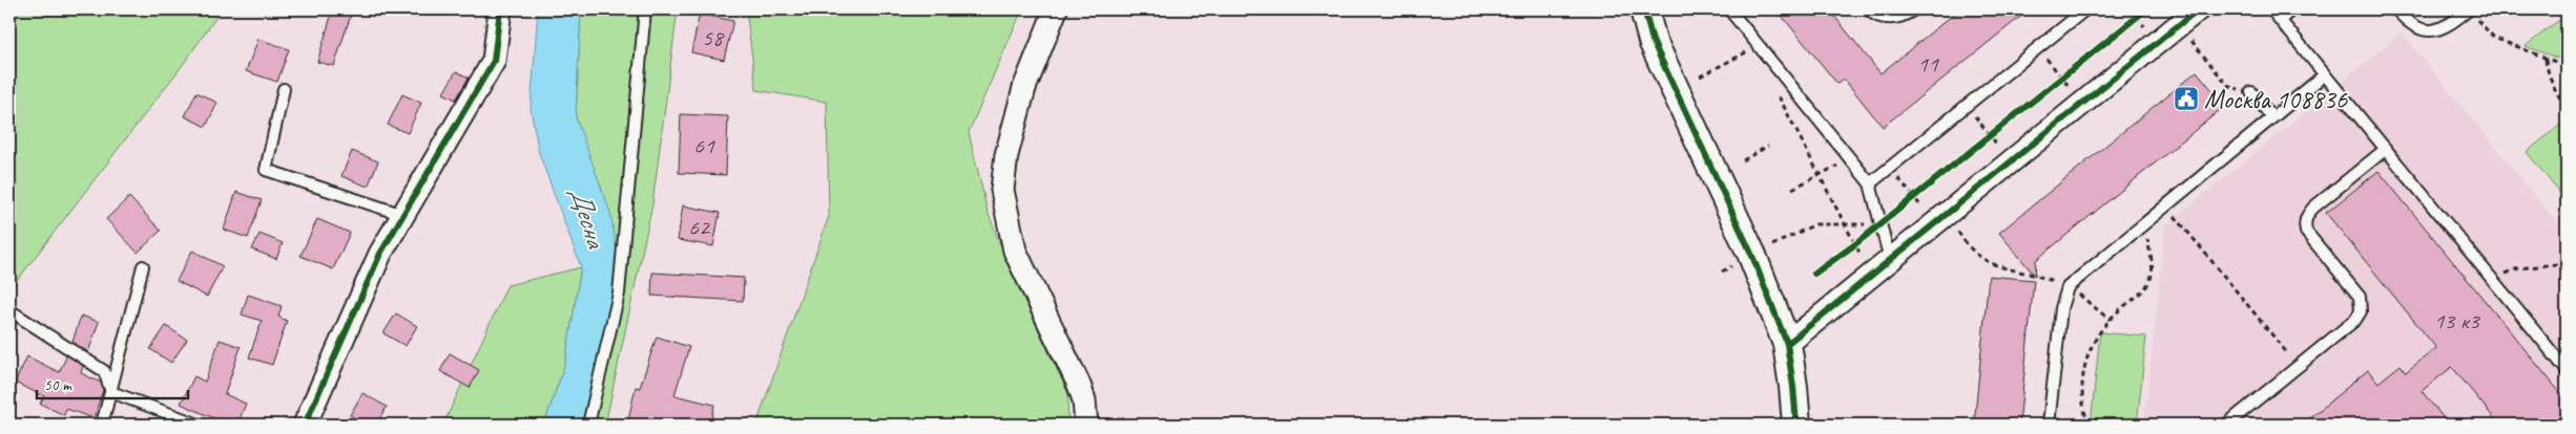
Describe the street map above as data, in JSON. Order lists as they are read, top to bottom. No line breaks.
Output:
{"water":["Десна"],"places":{"public building":["Москва 108836"]},"house_numbers":["58","11","61","62","13 к3"],"scale_bar":"50 m"}
